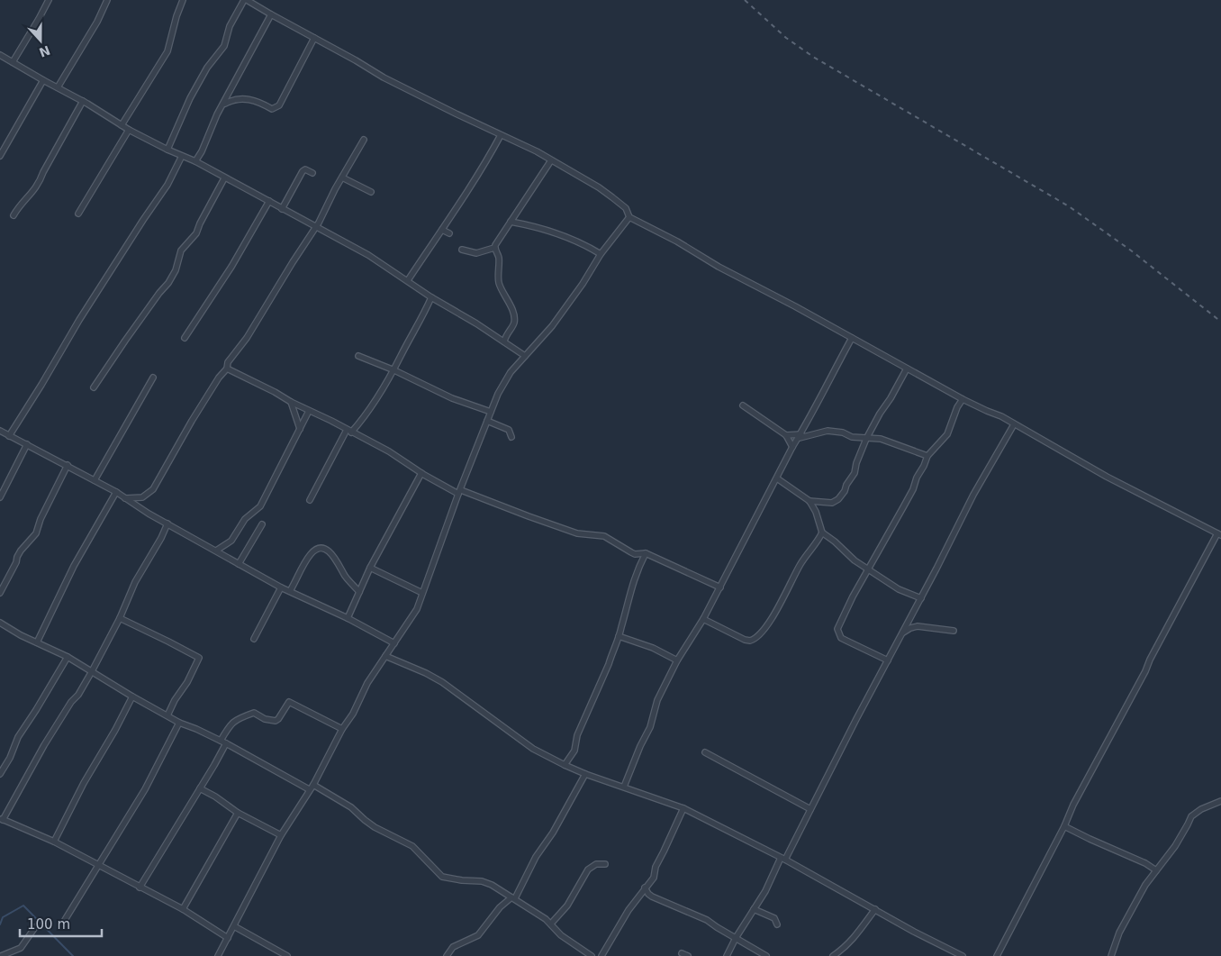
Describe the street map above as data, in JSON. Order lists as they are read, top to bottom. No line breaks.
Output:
{"scale_bar":"100 m","north":"bottom"}
